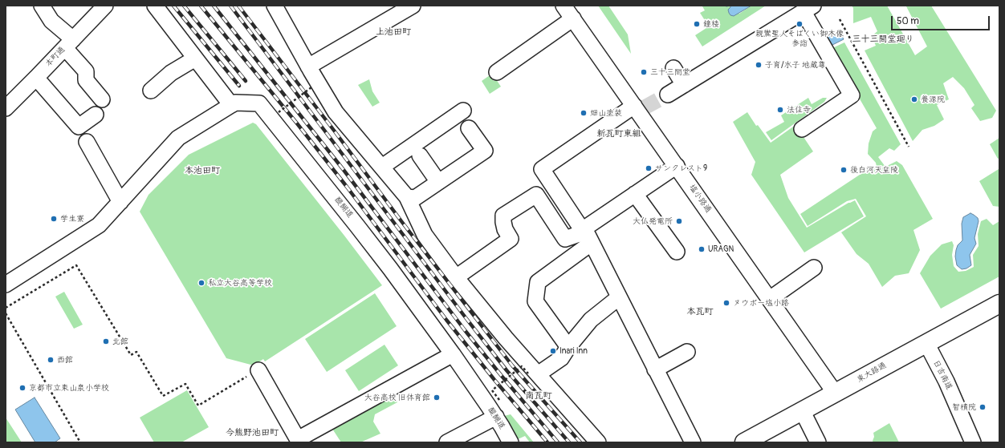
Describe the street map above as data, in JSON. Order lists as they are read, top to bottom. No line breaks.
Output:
{"streets":{"main road":["東大路通"],"street":["本町通","塩小路通","醍醐道","日吉南道"]},"crossings":[["塩小路通","東大路通"],["東大路通","日吉南道"]],"districts":["上池田町","三十三間堂廻り","新瓦町東組","本池田町","本瓦町","南瓦町","今熊野池田町"],"places":["鐘楼","親鸞聖人そばくい御木像 参詣","子育/水子 地蔵尊","三十三間堂","養源院","法住寺","畑山塗装","サンクレスト9","後白河天皇陵","学生寮","大仏発電所","URAGN","私立大谷高等学校","ヌウボー塩小路","北館","Inari Inn","西館","京都市立東山泉小学校","大谷高校 旧体育館","智積院"],"scale_bar":"50 m"}
